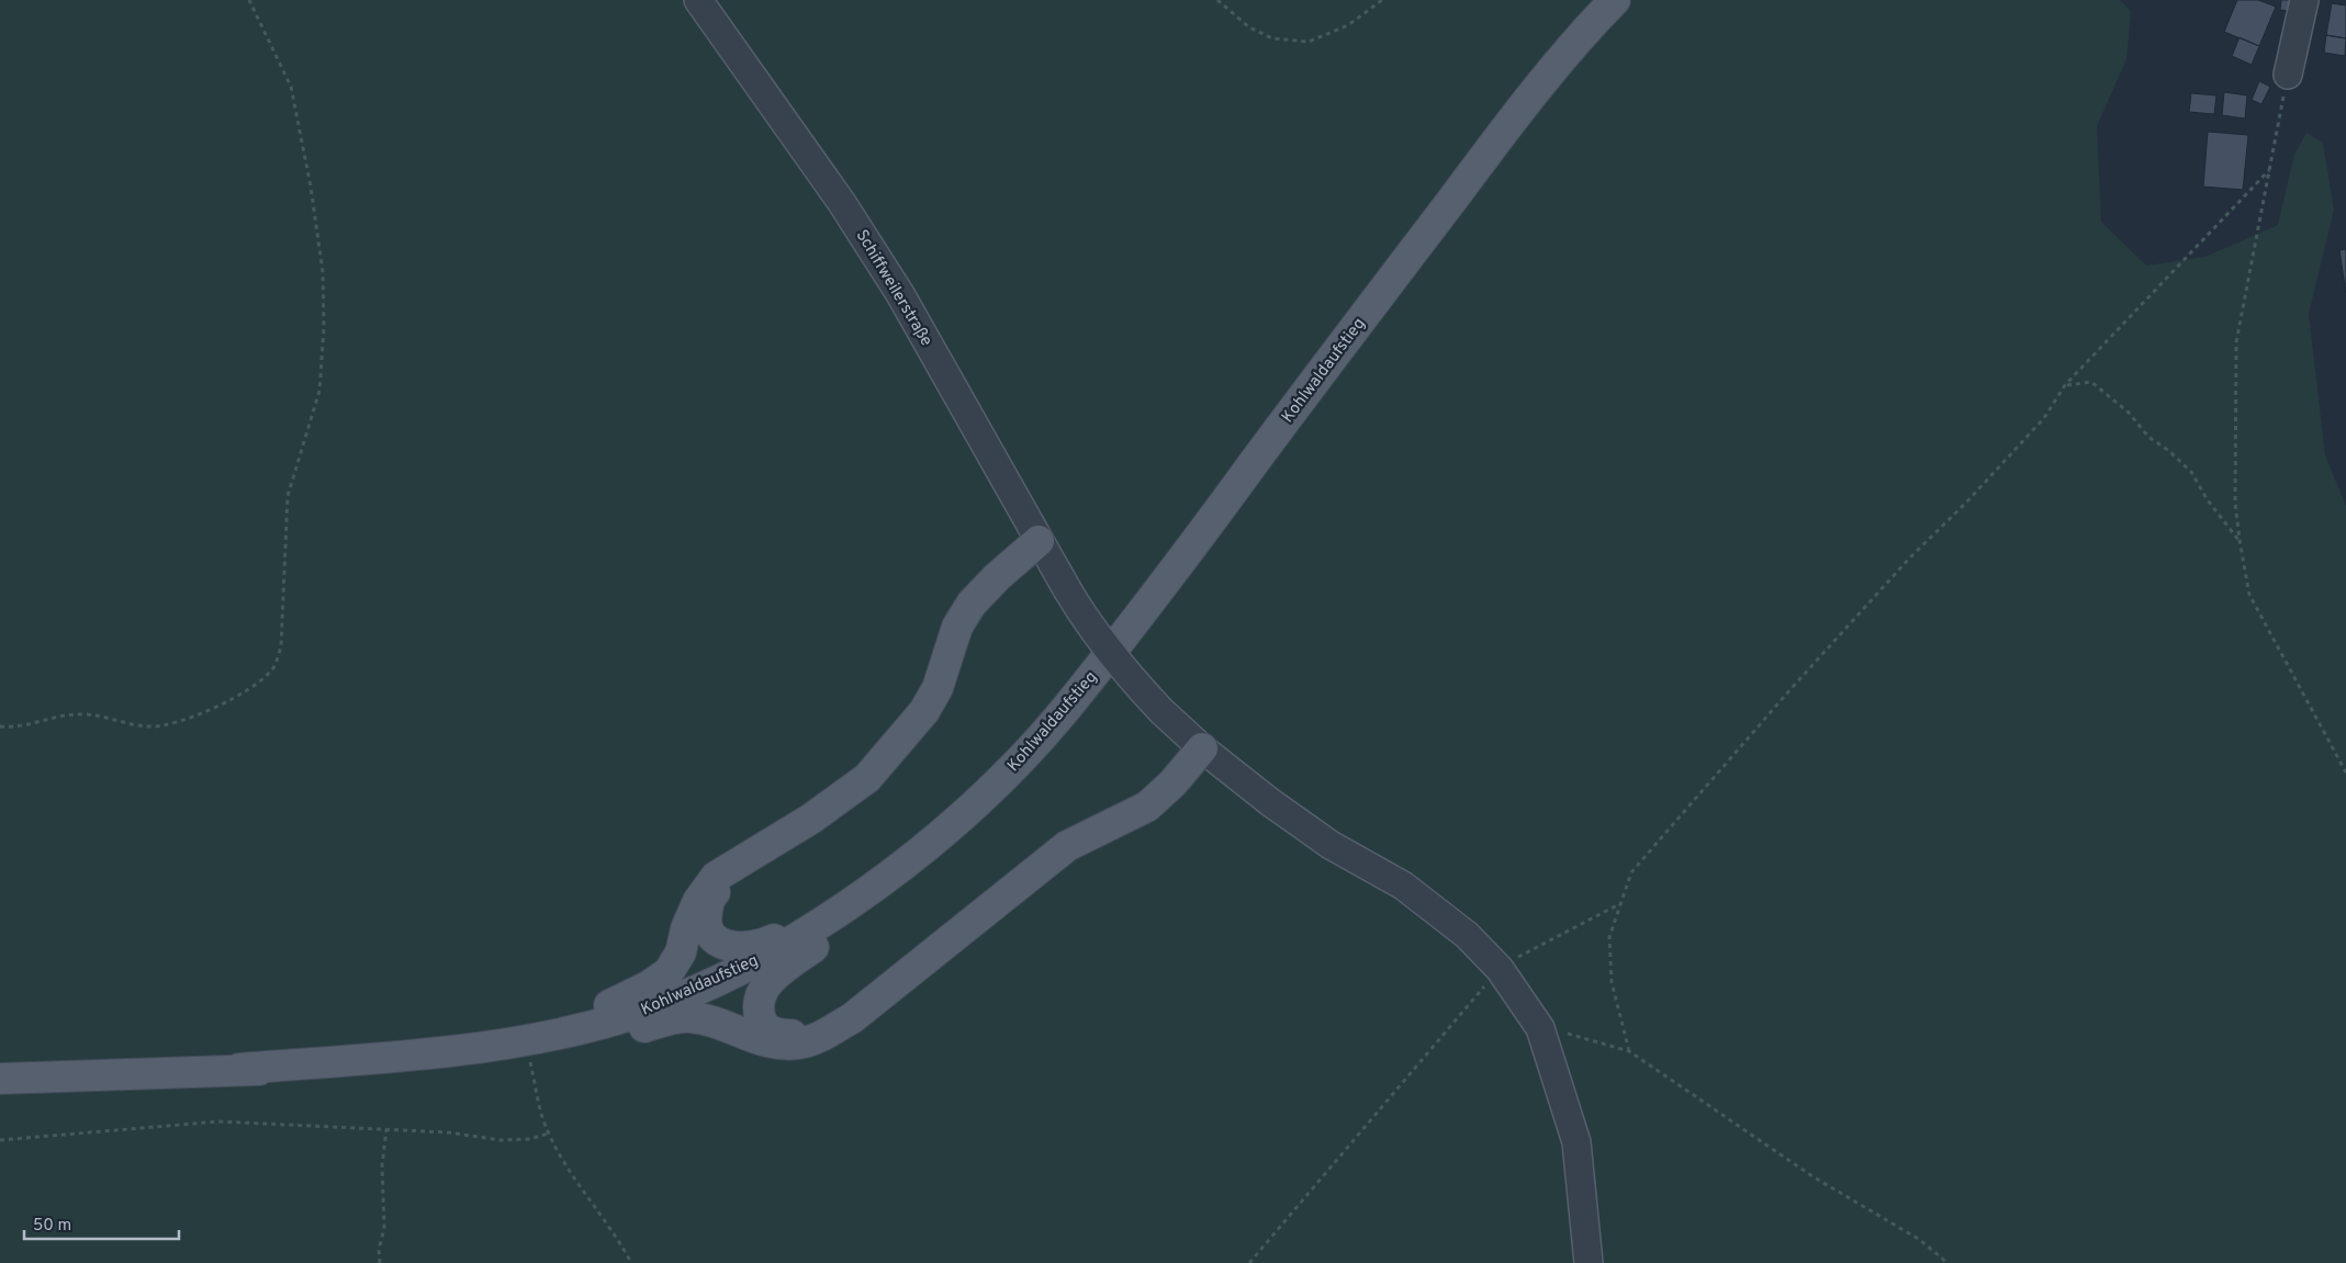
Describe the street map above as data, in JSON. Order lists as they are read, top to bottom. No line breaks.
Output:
{"streets":{"main road":["Kohlwaldaufstieg"],"street":["Schiffweilerstraße"]},"scale_bar":"50 m"}
